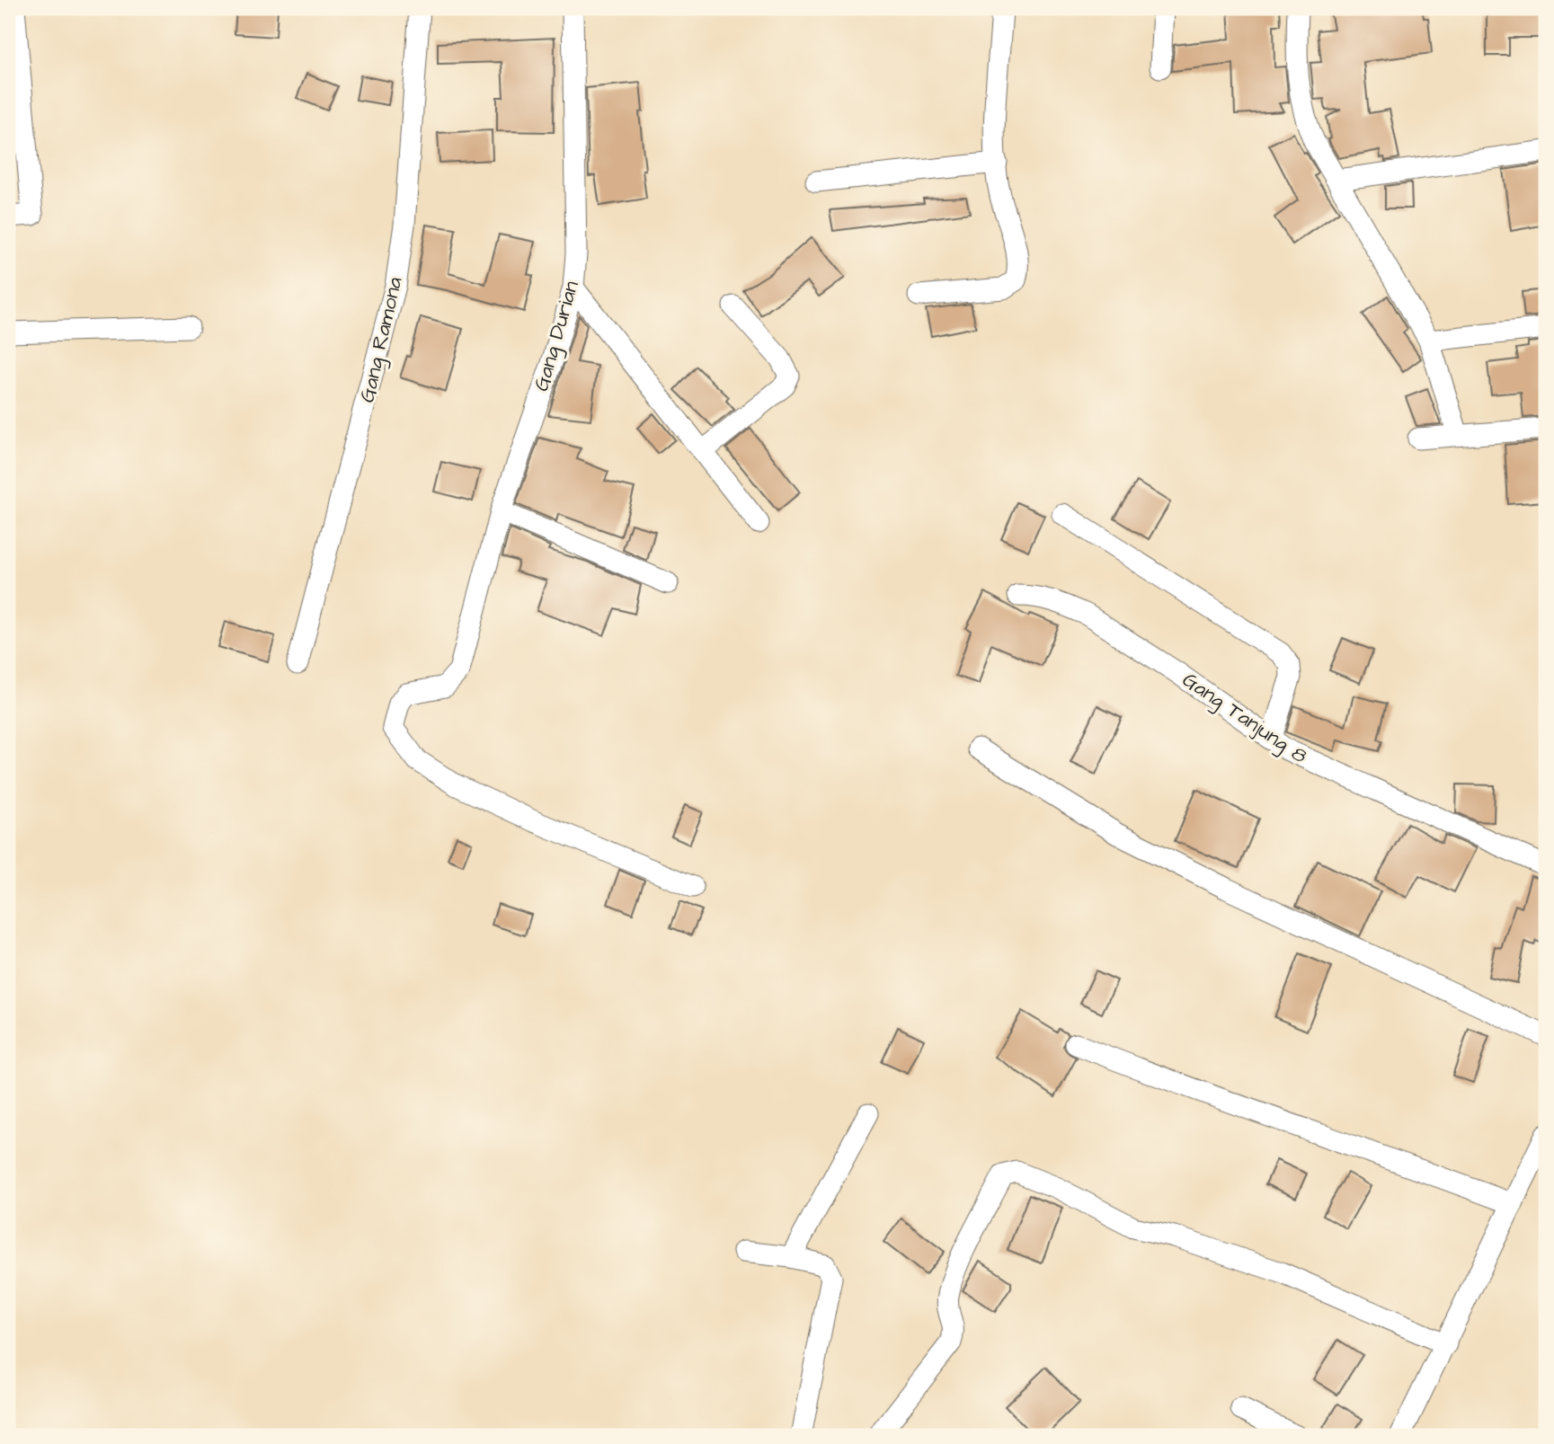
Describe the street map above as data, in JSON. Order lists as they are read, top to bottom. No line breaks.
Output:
{"streets":{"street":["Gang Durian","Gang Ramona","Gang Tanjung 8"]}}
